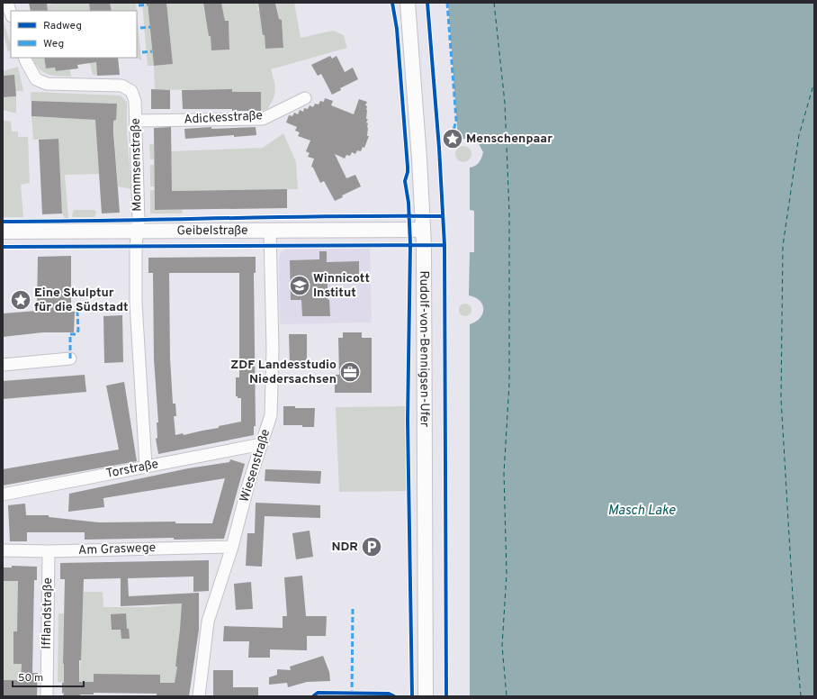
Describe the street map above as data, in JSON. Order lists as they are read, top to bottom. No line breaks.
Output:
{"streets":{"street":["Adickesstraße","Mommsenstraße","Geibelstraße","Rudolf-von-Bennigsen-Ufer","Wiesenstraße","Torstraße","Am Graswege","Ifflandstraße"]},"crossings":[["Adickesstraße","Mommsenstraße"],["Mommsenstraße","Geibelstraße"],["Mommsenstraße","Torstraße"],["Geibelstraße","Rudolf-von-Bennigsen-Ufer"],["Geibelstraße","Wiesenstraße"],["Wiesenstraße","Torstraße"],["Wiesenstraße","Am Graswege"],["Am Graswege","Ifflandstraße"]],"water":["Masch Lake"],"places":{"place":["Menschenpaar","Eine Skulptur für die Südstadt"],"school or university":["Winnicott Institut"],"office":["ZDF Landesstudio Niedersachsen"],"parking":["NDR"]},"legend":["Radweg","Weg"],"scale_bar":"50 m"}
